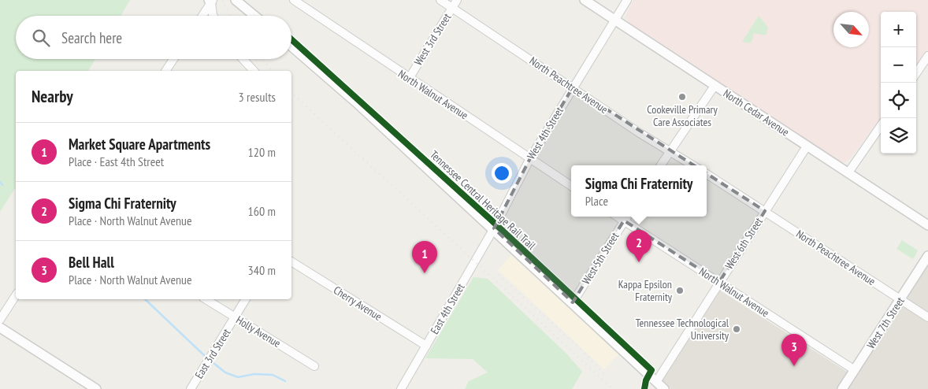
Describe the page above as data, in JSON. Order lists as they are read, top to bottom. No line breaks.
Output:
{"streets":{"street":["West 3rd Street","North Peachtree Avenue","North Walnut Avenue","North Cedar Avenue","West 4th Street","West 6th Street","West 5th Street","Cherry Avenue","East 4th Street","West 7th Street","Holly Avenue","East 3rd Street"],"cycle path":["Tennessee Central Heritage Rail Trail"]},"crossings":[["West 3rd Street","North Peachtree Avenue"],["West 3rd Street","North Walnut Avenue"],["North Peachtree Avenue","West 4th Street"],["North Peachtree Avenue","West 6th Street"],["North Peachtree Avenue","West 7th Street"],["North Walnut Avenue","West 4th Street"],["North Walnut Avenue","West 6th Street"],["North Walnut Avenue","West 5th Street"],["North Walnut Avenue","West 7th Street"],["North Cedar Avenue","West 4th Street"],["North Cedar Avenue","West 6th Street"],["West 4th Street","East 4th Street"],["Cherry Avenue","East 4th Street"],["Holly Avenue","East 3rd Street"]],"places":["Cookeville Primary Care Associates","Kappa Epsilon Fraternity","Tennessee Technological University"],"north":"bottom right","page":{"map_buttons":["+","−"],"search":"Search here","heading":["Nearby","3 results"],"list":[{"mark":"1","name":"Market Square Apartments","note":"Place · East 4th Street","value":"120 m"},{"mark":"2","name":"Sigma Chi Fraternity","note":"Place · North Walnut Avenue","value":"160 m"},{"mark":"3","name":"Bell Hall","note":"Place · North Walnut Avenue","value":"340 m"}],"popup":["Sigma Chi Fraternity","Place"],"pins":["2","1","3"]}}
